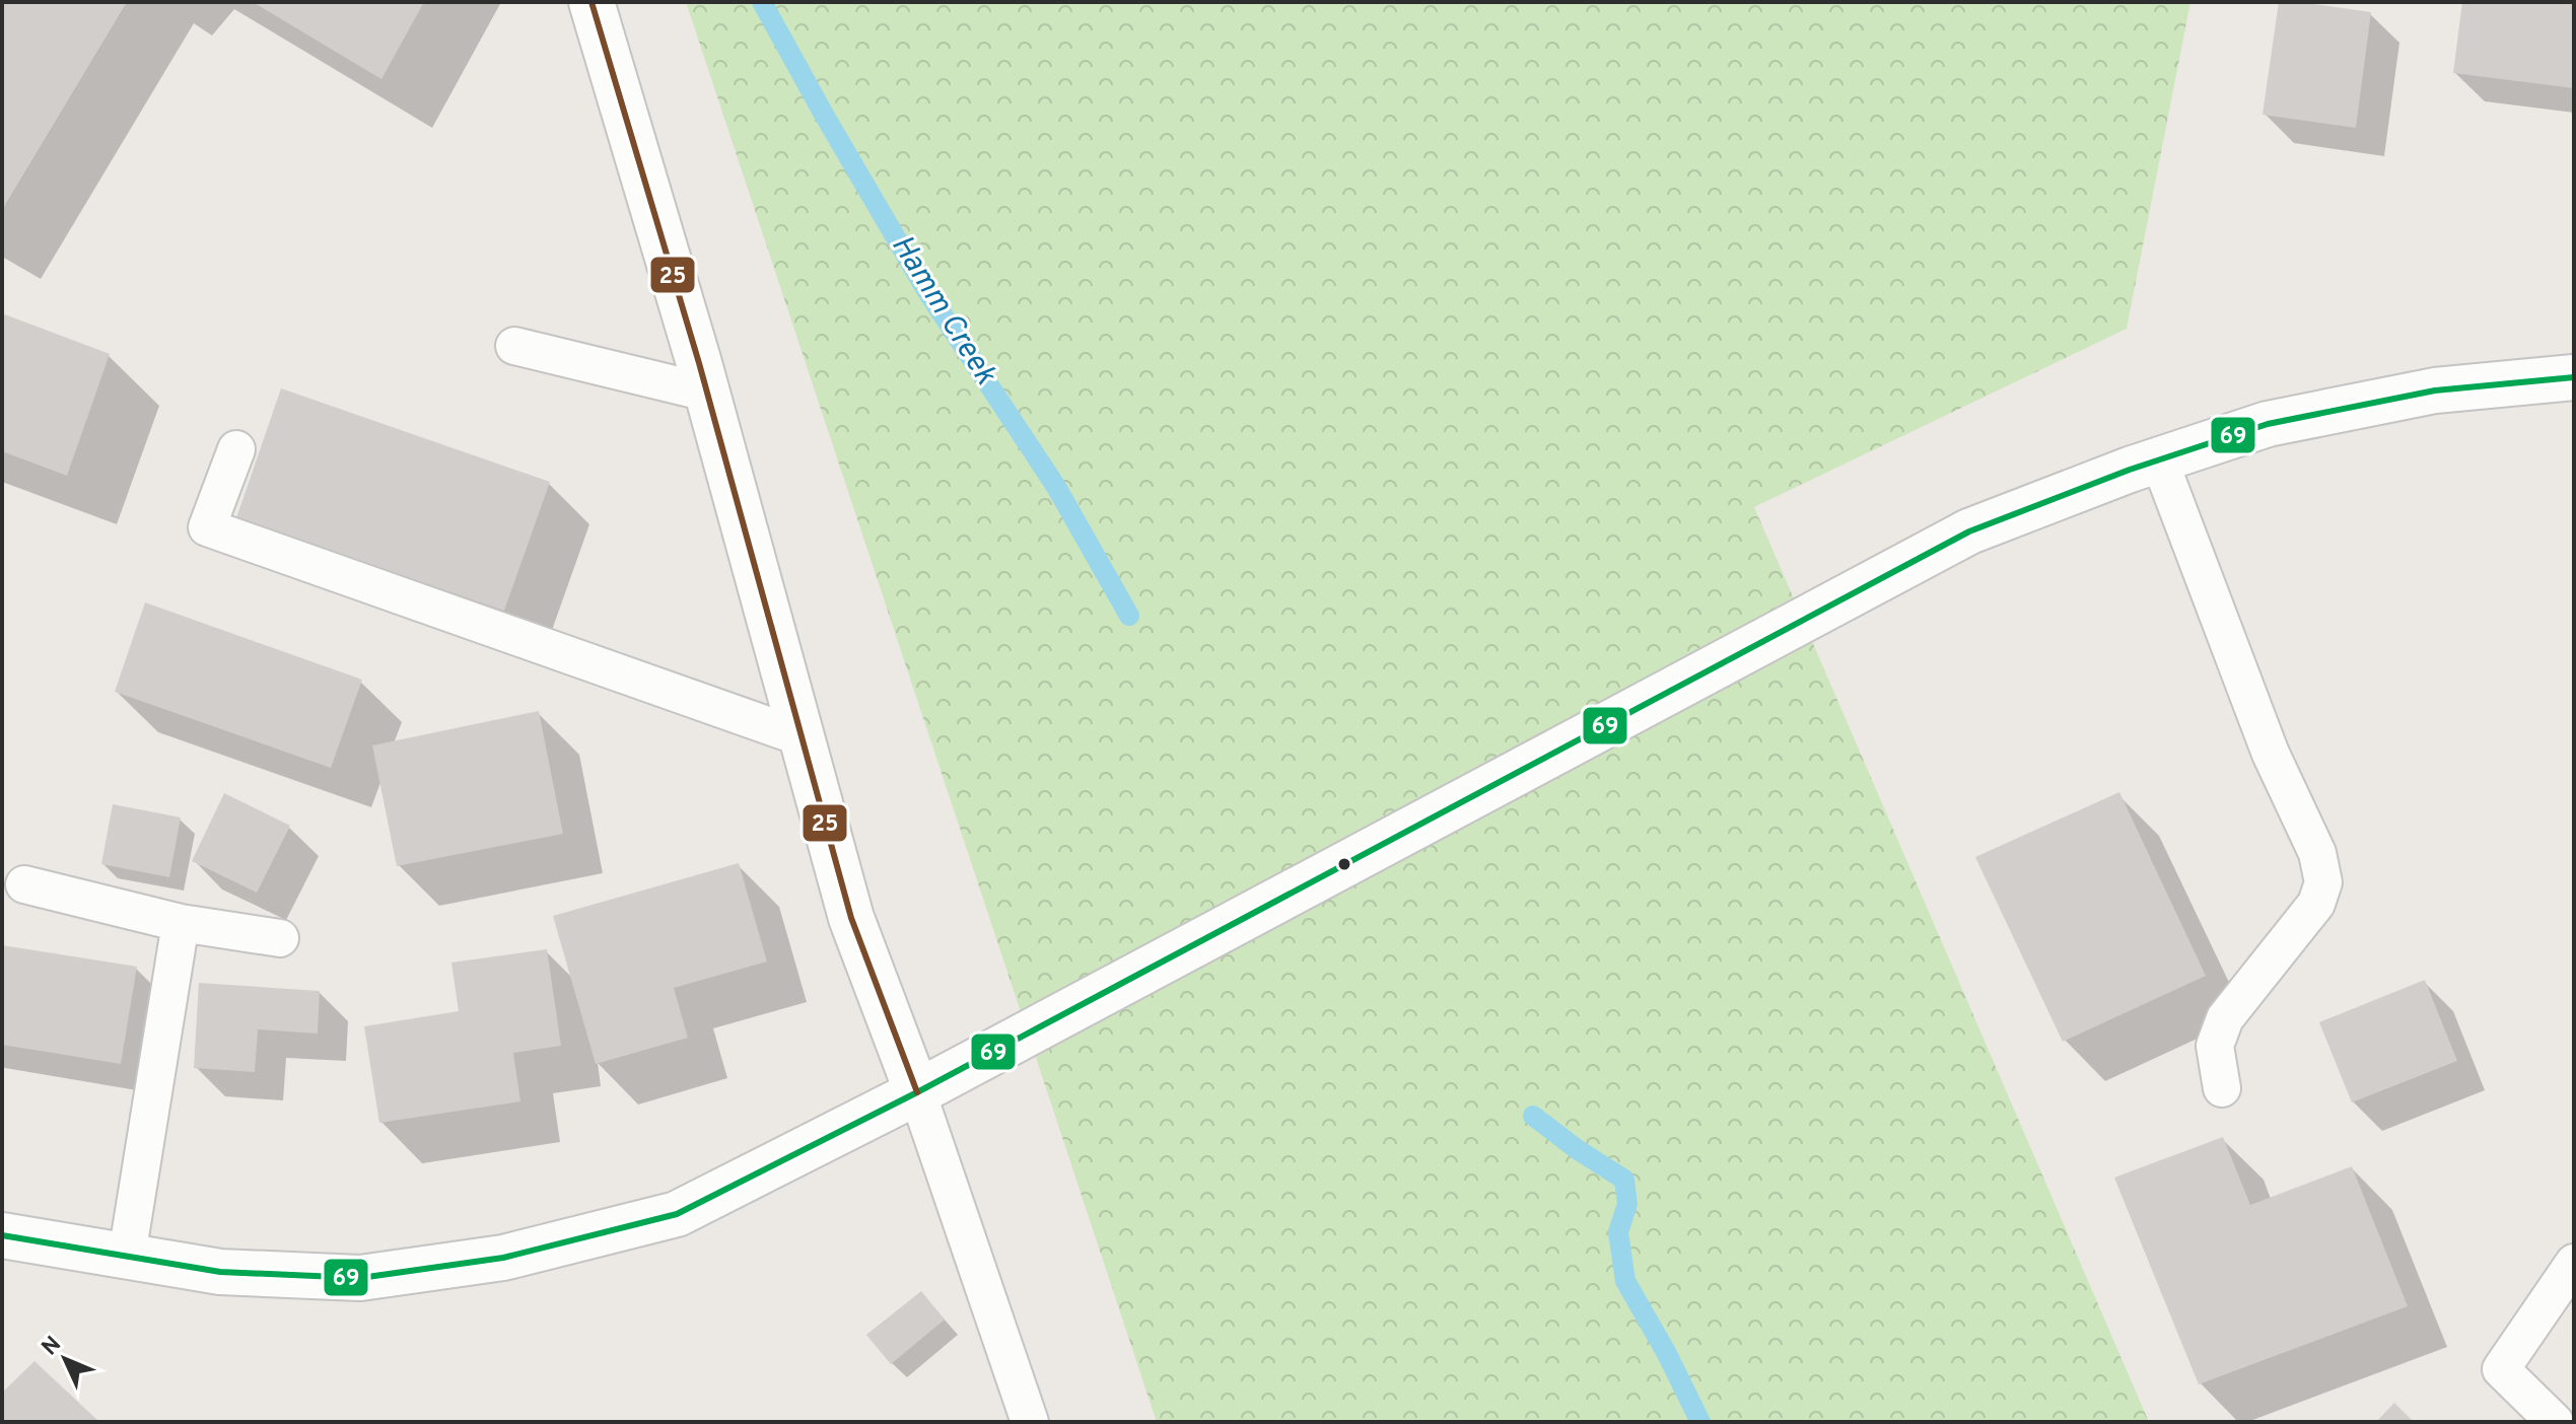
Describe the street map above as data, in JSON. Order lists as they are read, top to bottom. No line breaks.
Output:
{"water":["Hamm Creek"],"lines":["transit line 25","transit line 69"],"north":"top left"}
